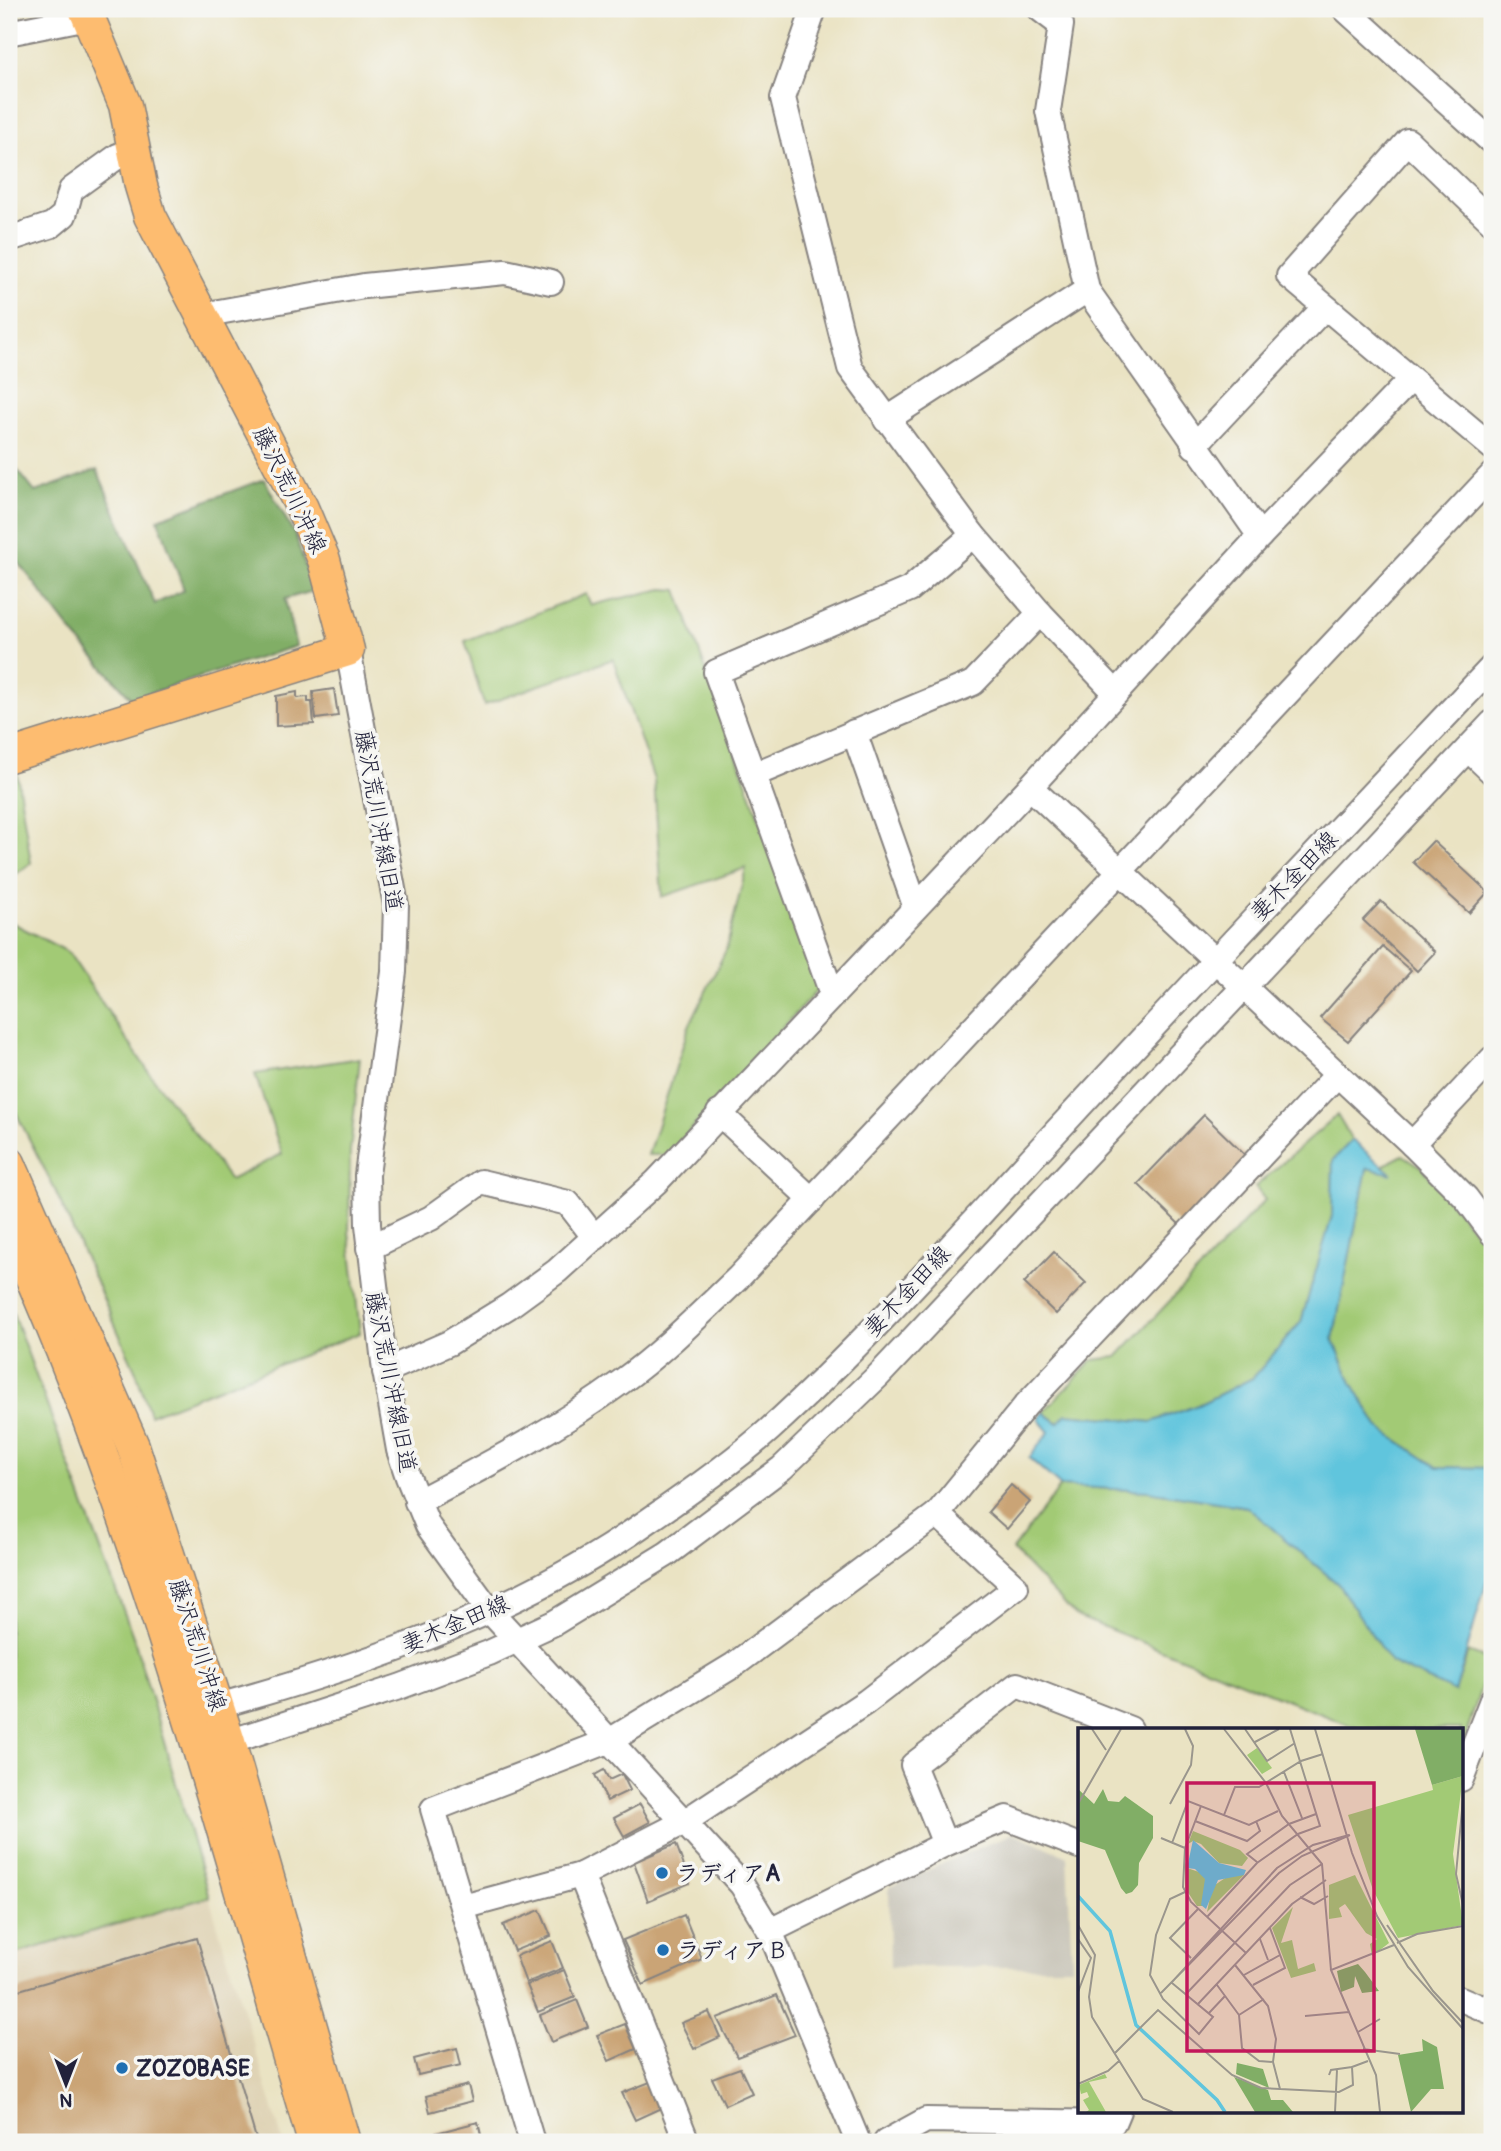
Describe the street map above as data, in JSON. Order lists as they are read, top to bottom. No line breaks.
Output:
{"streets":{"main road":["藤沢荒川沖線"],"street":["藤沢荒川沖線旧道","妻木金田線"]},"crossings":[["藤沢荒川沖線","藤沢荒川沖線旧道"],["藤沢荒川沖線","妻木金田線"],["藤沢荒川沖線旧道","妻木金田線"]],"places":["ラディアA","ラディアＢ","ZOZOBASE"],"north":"bottom"}
